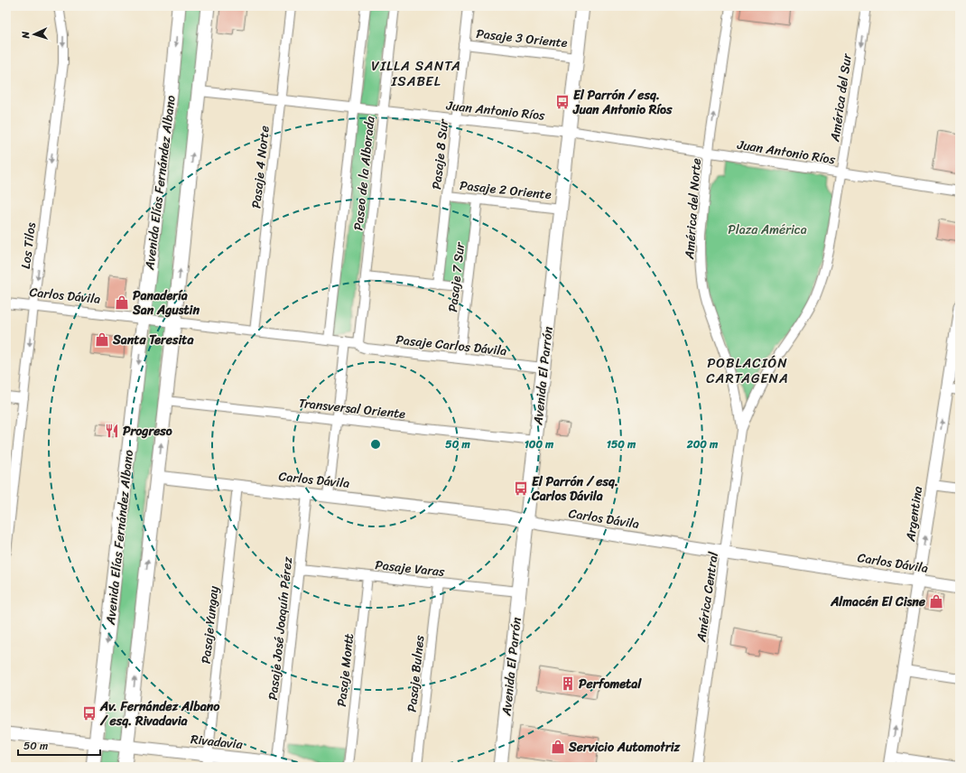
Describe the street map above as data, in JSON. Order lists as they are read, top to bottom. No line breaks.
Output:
{"streets":{"main road":["Avenida Elías Fernández Albano","Avenida El Parrón"],"street":["Pasaje 3 Oriente","América del Sur","Juan Antonio Ríos","Pasaje 8 Sur","Pasaje 4 Norte","Paseo de la Alborada","Pasaje 2 Oriente","América del Norte","Los Tilos","Pasaje 7 Sur","Carlos Dávila","Pasaje Carlos Dávila","Transversal Oriente","Argentina","Pasaje Varas","América Central","Pasaje Yungay","Pasaje José Joaquín Pérez","Pasaje Montt","Pasaje Bulnes","Rivadavia"]},"crossings":[["Pasaje 3 Oriente","Pasaje 8 Sur"],["Pasaje 3 Oriente","Avenida El Parrón"],["América del Sur","Juan Antonio Ríos"],["América del Sur","América del Norte"],["América del Sur","América Central"],["Juan Antonio Ríos","Pasaje 8 Sur"],["Juan Antonio Ríos","Pasaje 4 Norte"],["Juan Antonio Ríos","Paseo de la Alborada"],["Juan Antonio Ríos","América del Norte"],["Juan Antonio Ríos","Avenida El Parrón"],["Pasaje 8 Sur","Pasaje 2 Oriente"],["Pasaje 4 Norte","Carlos Dávila"],["Paseo de la Alborada","Carlos Dávila"],["Paseo de la Alborada","Pasaje Carlos Dávila"],["Avenida Elías Fernández Albano","Carlos Dávila"],["Avenida Elías Fernández Albano","Rivadavia"],["Pasaje 2 Oriente","Pasaje 7 Sur"],["Pasaje 2 Oriente","Avenida El Parrón"],["América del Norte","América Central"],["Los Tilos","Carlos Dávila"],["Pasaje 7 Sur","Pasaje Carlos Dávila"],["Carlos Dávila","Pasaje Carlos Dávila"],["Carlos Dávila","Avenida El Parrón"],["Carlos Dávila","Argentina"],["Carlos Dávila","América Central"],["Carlos Dávila","Pasaje Yungay"],["Carlos Dávila","Pasaje José Joaquín Pérez"],["Pasaje Carlos Dávila","Avenida El Parrón"],["Avenida El Parrón","Transversal Oriente"],["Avenida El Parrón","Pasaje Varas"],["Pasaje Varas","Pasaje José Joaquín Pérez"],["Pasaje Varas","Pasaje Montt"],["Pasaje Varas","Pasaje Bulnes"],["Pasaje Yungay","Rivadavia"],["Pasaje José Joaquín Pérez","Rivadavia"]],"one_way":["América del Sur","Los Tilos","Argentina"],"districts":["VILLA SANTA ISABEL","POBLACIÓN CARTAGENA"],"parks":["Plaza América"],"places":{"bus stop":["El Parrón / esq. Juan Antonio Ríos","El Parrón / esq. Carlos Dávila","Av. Fernández Albano / esq. Rivadavia"],"shop":["Panadería San Agustin","Santa Teresita","Almacén El Cisne","Servicio Automotriz"],"restaurant":["Progreso"],"building":["Perfometal"]},"scale_bar":"50 m","north":"left","rings":["50 m","100 m","150 m","200 m"]}
